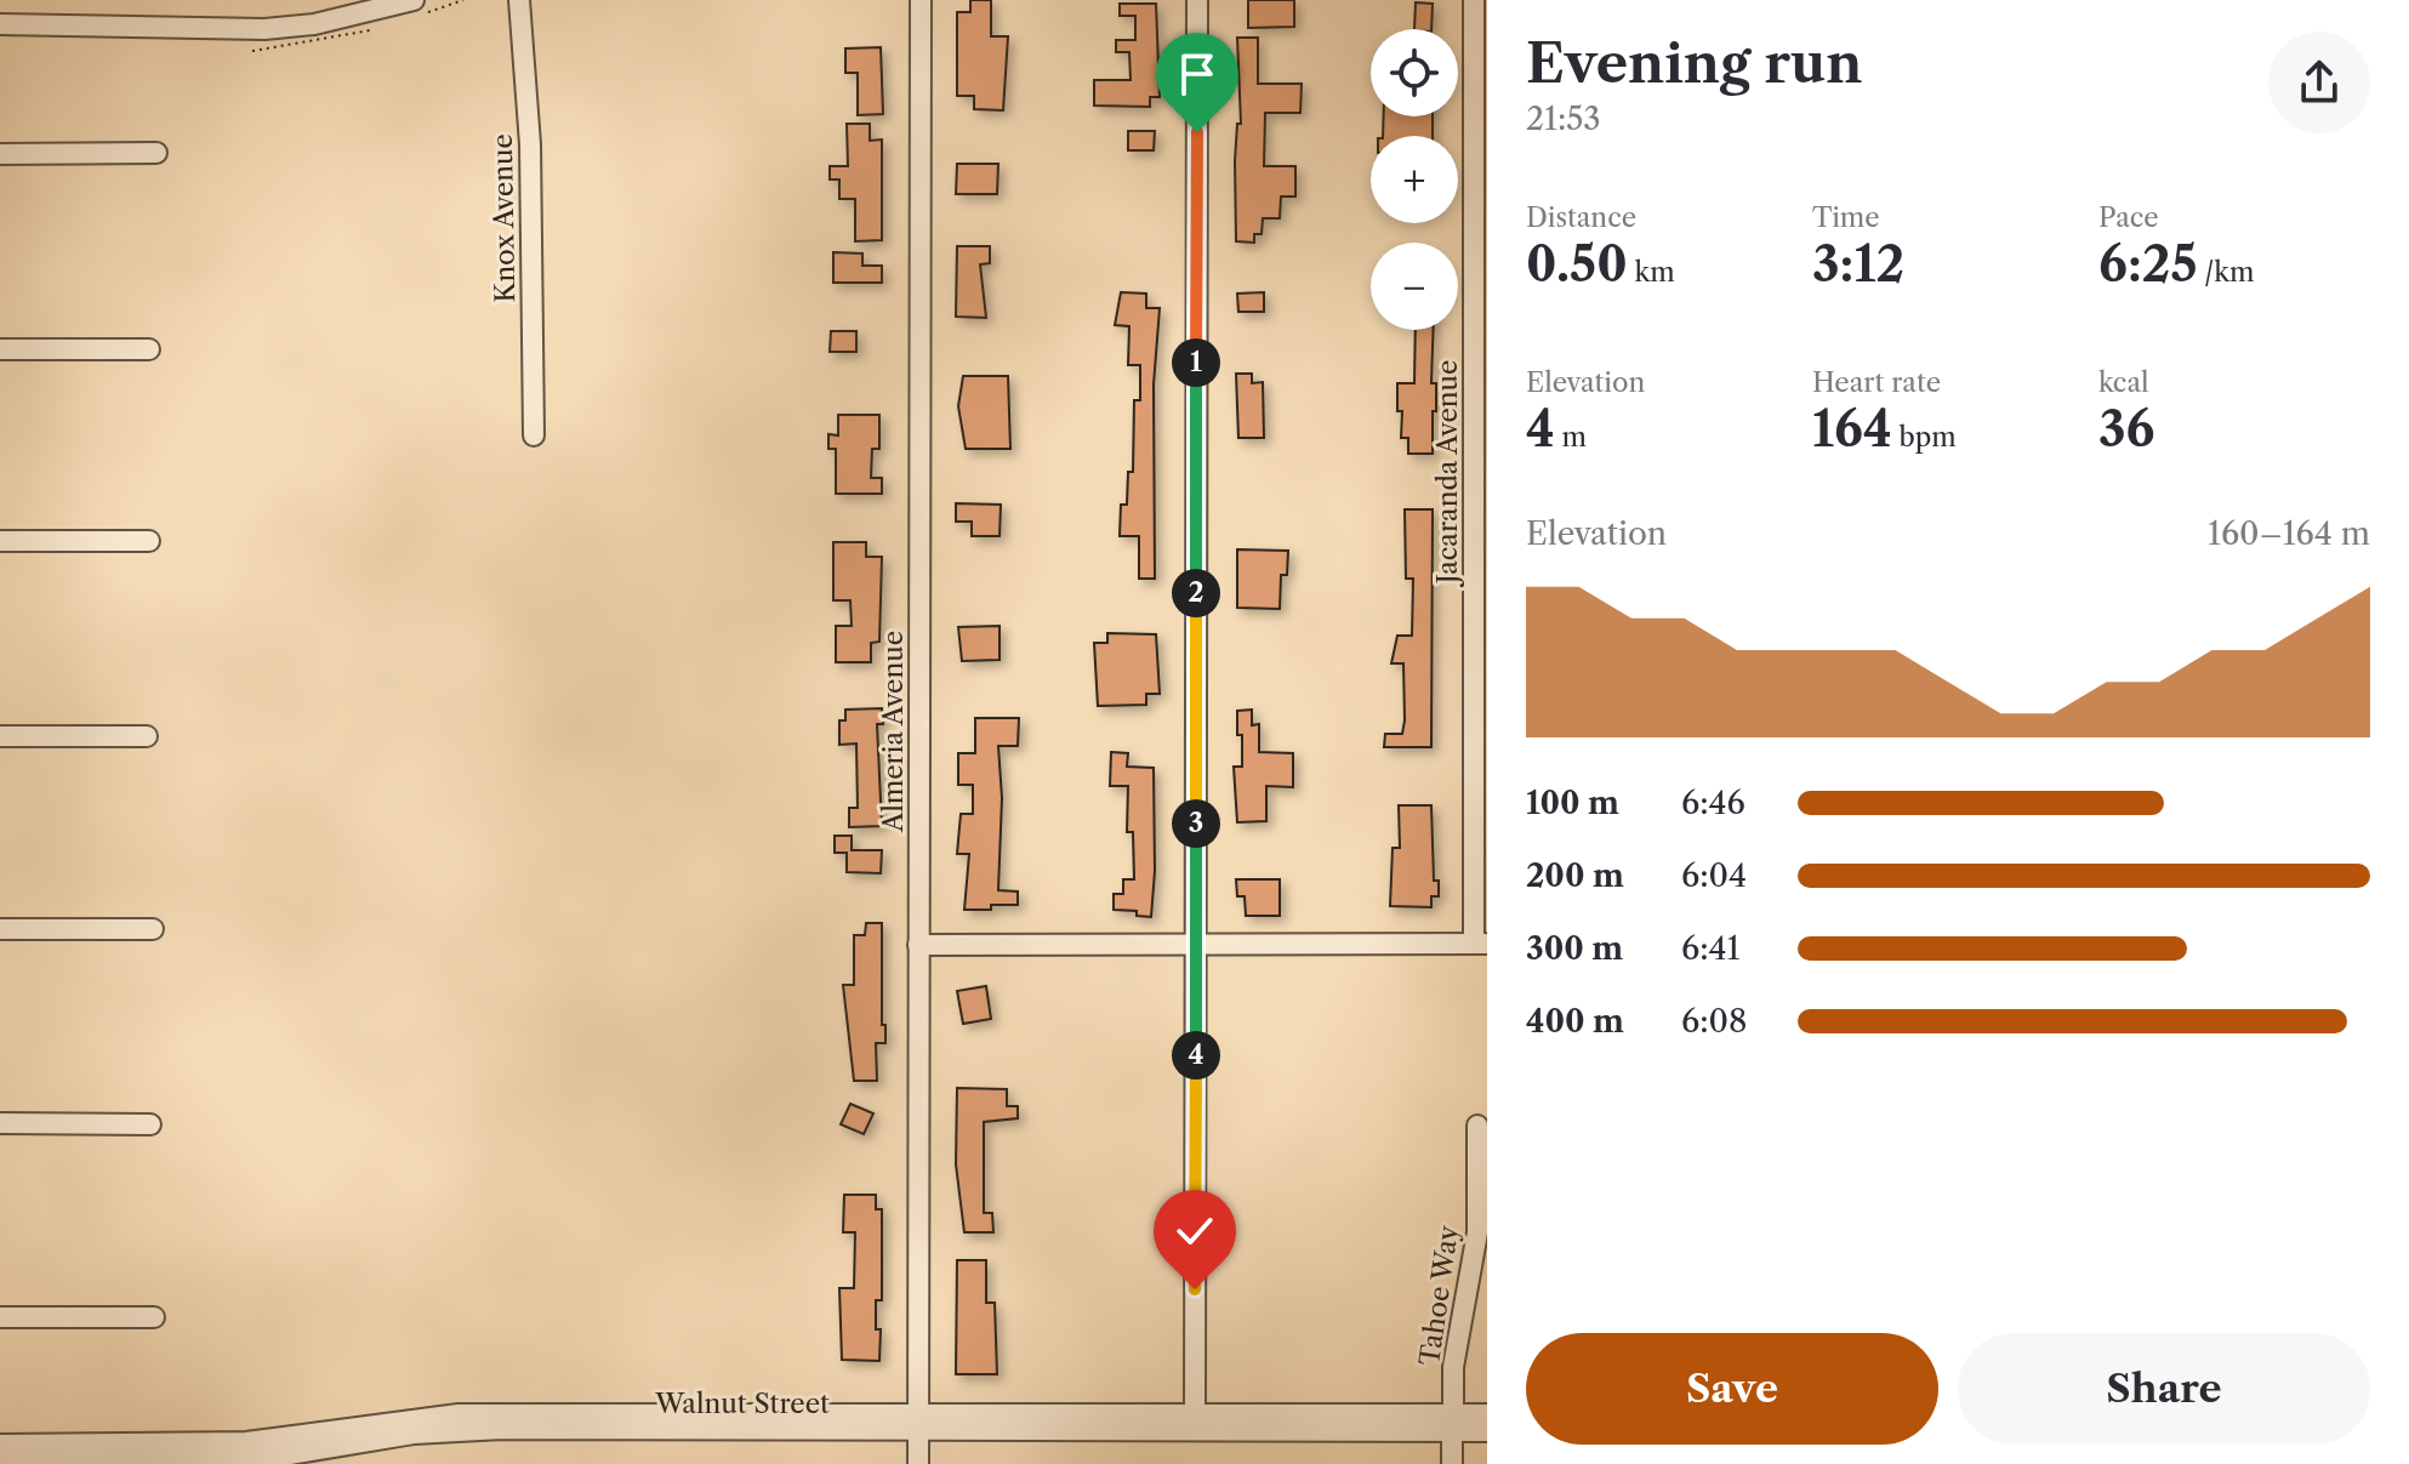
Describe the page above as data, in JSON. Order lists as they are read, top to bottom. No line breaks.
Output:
{"streets":{"street":["Knox Avenue","Jacaranda Avenue","Almeria Avenue","Tahoe Way","Walnut Street"]},"crossings":[["Almeria Avenue","Walnut Street"],["Tahoe Way","Walnut Street"]],"page":{"heading":["Evening run","21:53"],"map_buttons":["+","−"],"stats":[["Distance","0.50 km"],["Time","3:12"],["Pace","6:25 /km"],["Elevation","4 m"],["Heart rate","164 bpm"],["kcal","36"]],"pins":["1","2","3","4"],"chart":["Elevation","160–164 m"],"list":[{"name":"100 m","note":"6:46"},{"name":"200 m","note":"6:04"},{"name":"300 m","note":"6:41"},{"name":"400 m","note":"6:08"}],"buttons":["Save","Share"]}}
